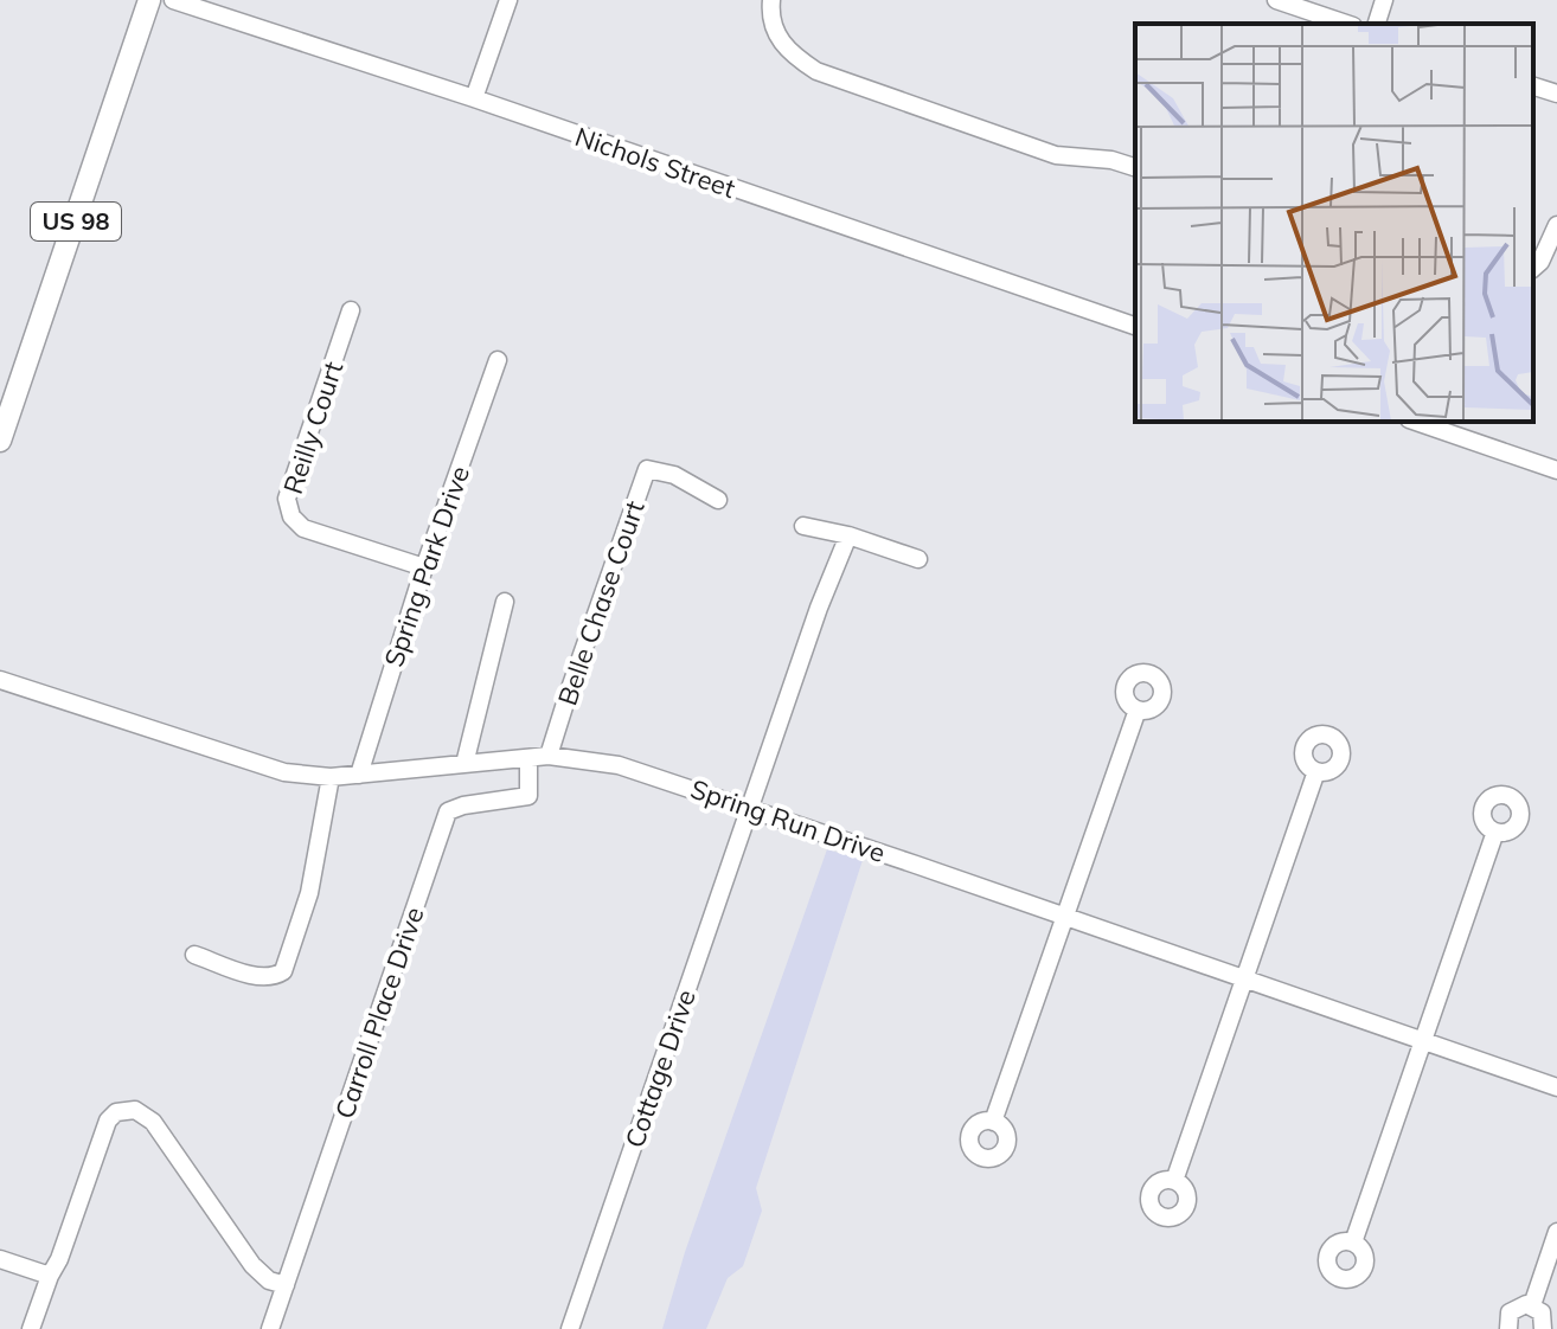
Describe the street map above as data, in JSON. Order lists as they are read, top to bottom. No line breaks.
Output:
{"streets":{"main road":["US 98"],"street":["Nichols Street","Reilly Court","Spring Park Drive","Belle Chase Court","Spring Run Drive","Carroll Place Drive","Cottage Drive"]},"crossings":[["Reilly Court","Spring Park Drive"],["Spring Park Drive","Spring Run Drive"],["Belle Chase Court","Spring Run Drive"],["Spring Run Drive","Carroll Place Drive"],["Spring Run Drive","Cottage Drive"]]}
